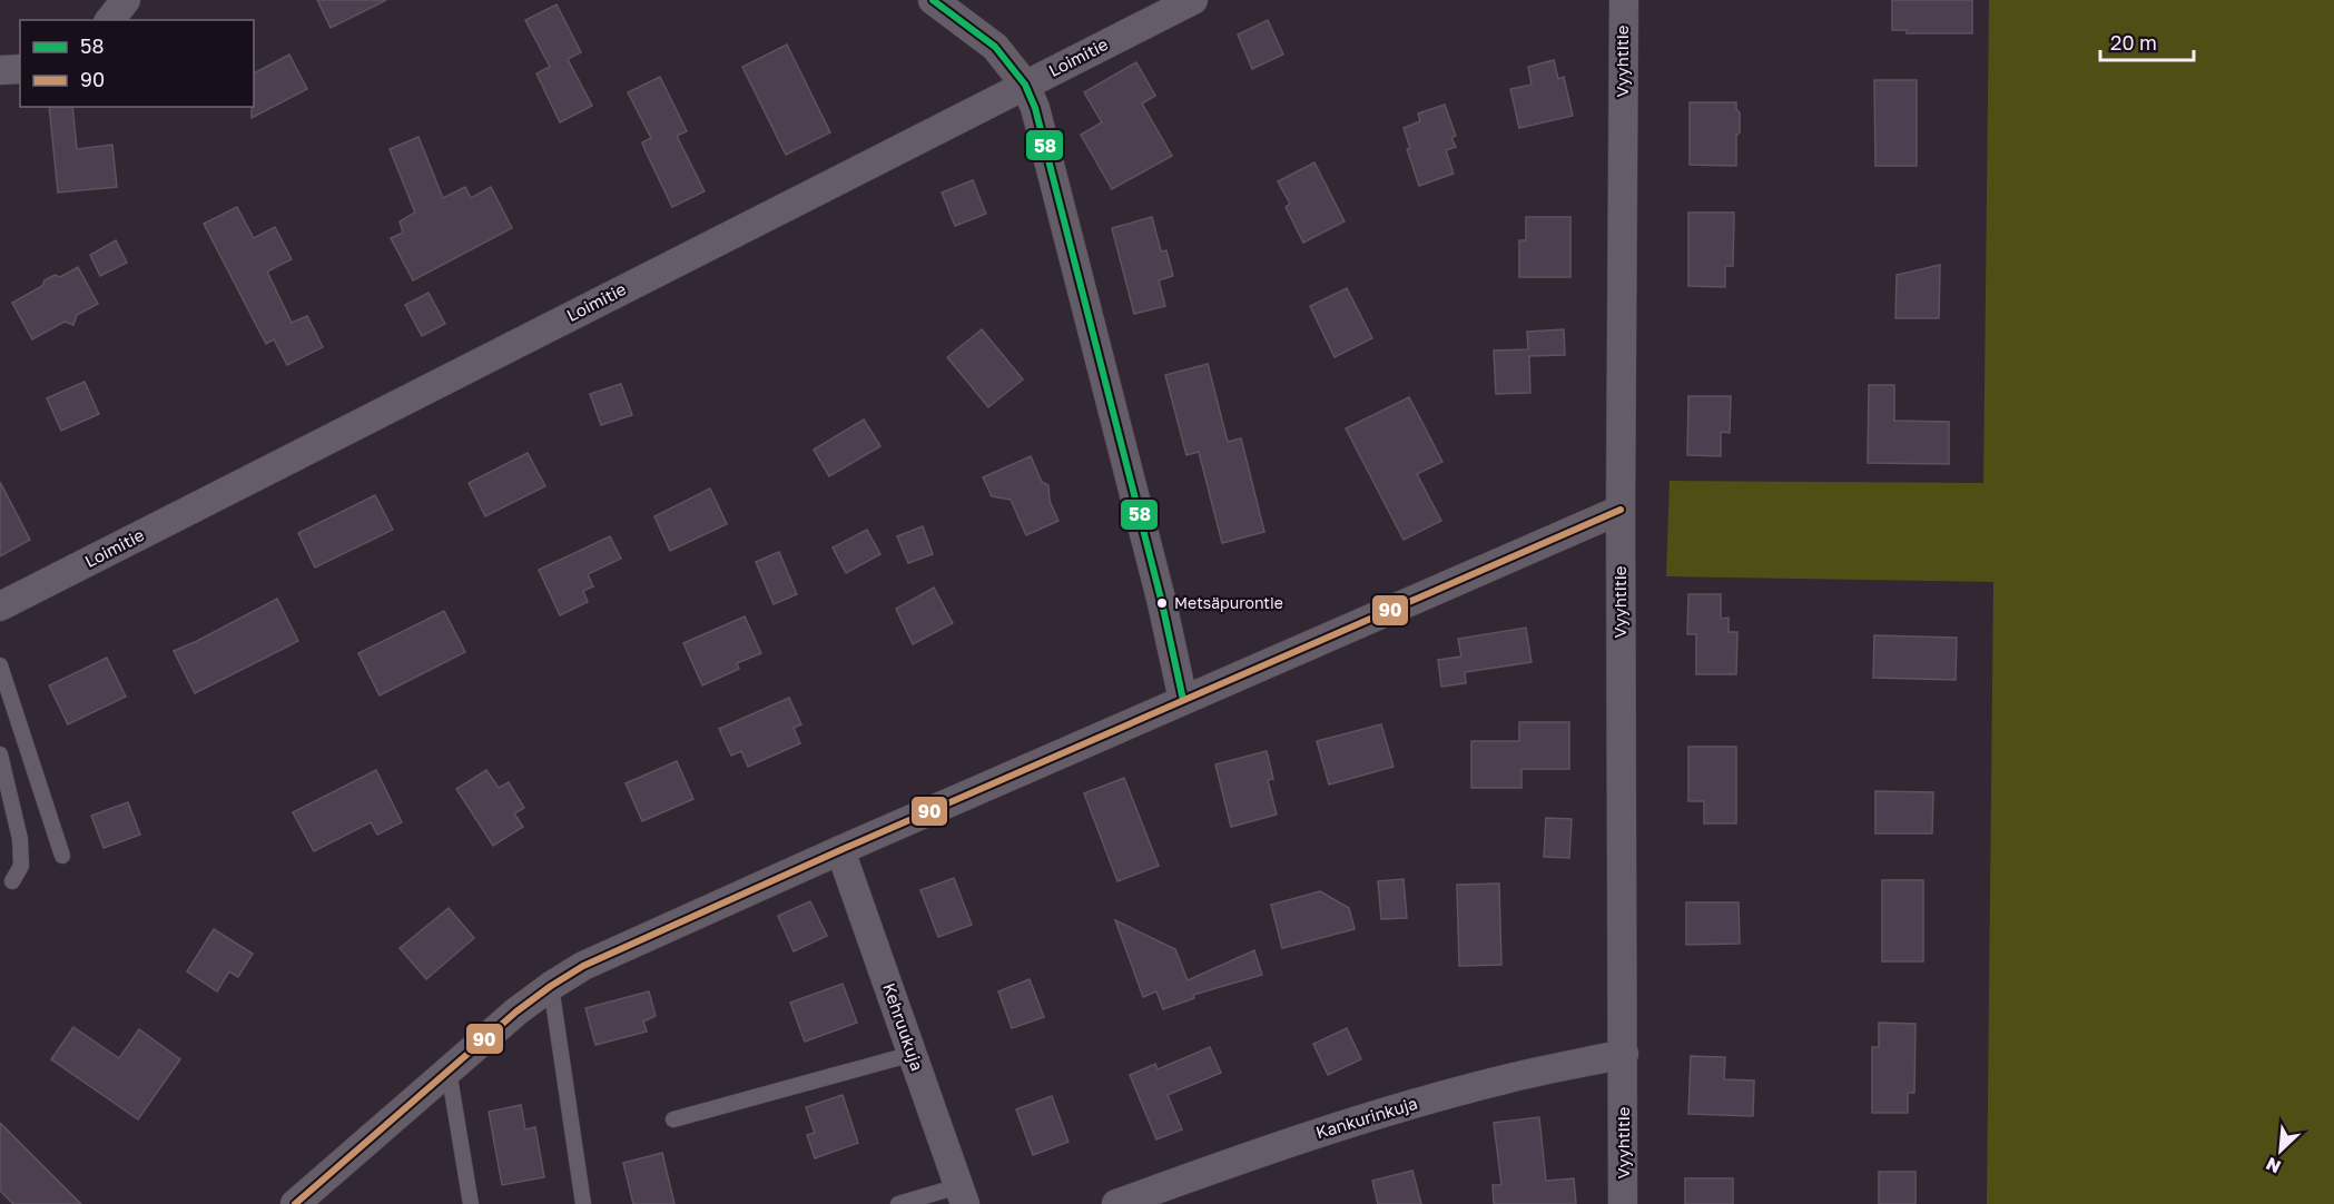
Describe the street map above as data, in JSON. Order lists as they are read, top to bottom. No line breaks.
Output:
{"streets":{"street":["Loimitie","Vyyhtitie","Kehruukuja","Kankurinkuja"]},"crossings":[["Vyyhtitie","Kankurinkuja"]],"places":["Metsäpurontie"],"lines":["transit line 58","transit line 90"],"legend":["58","90"],"scale_bar":"20 m","north":"bottom left"}
